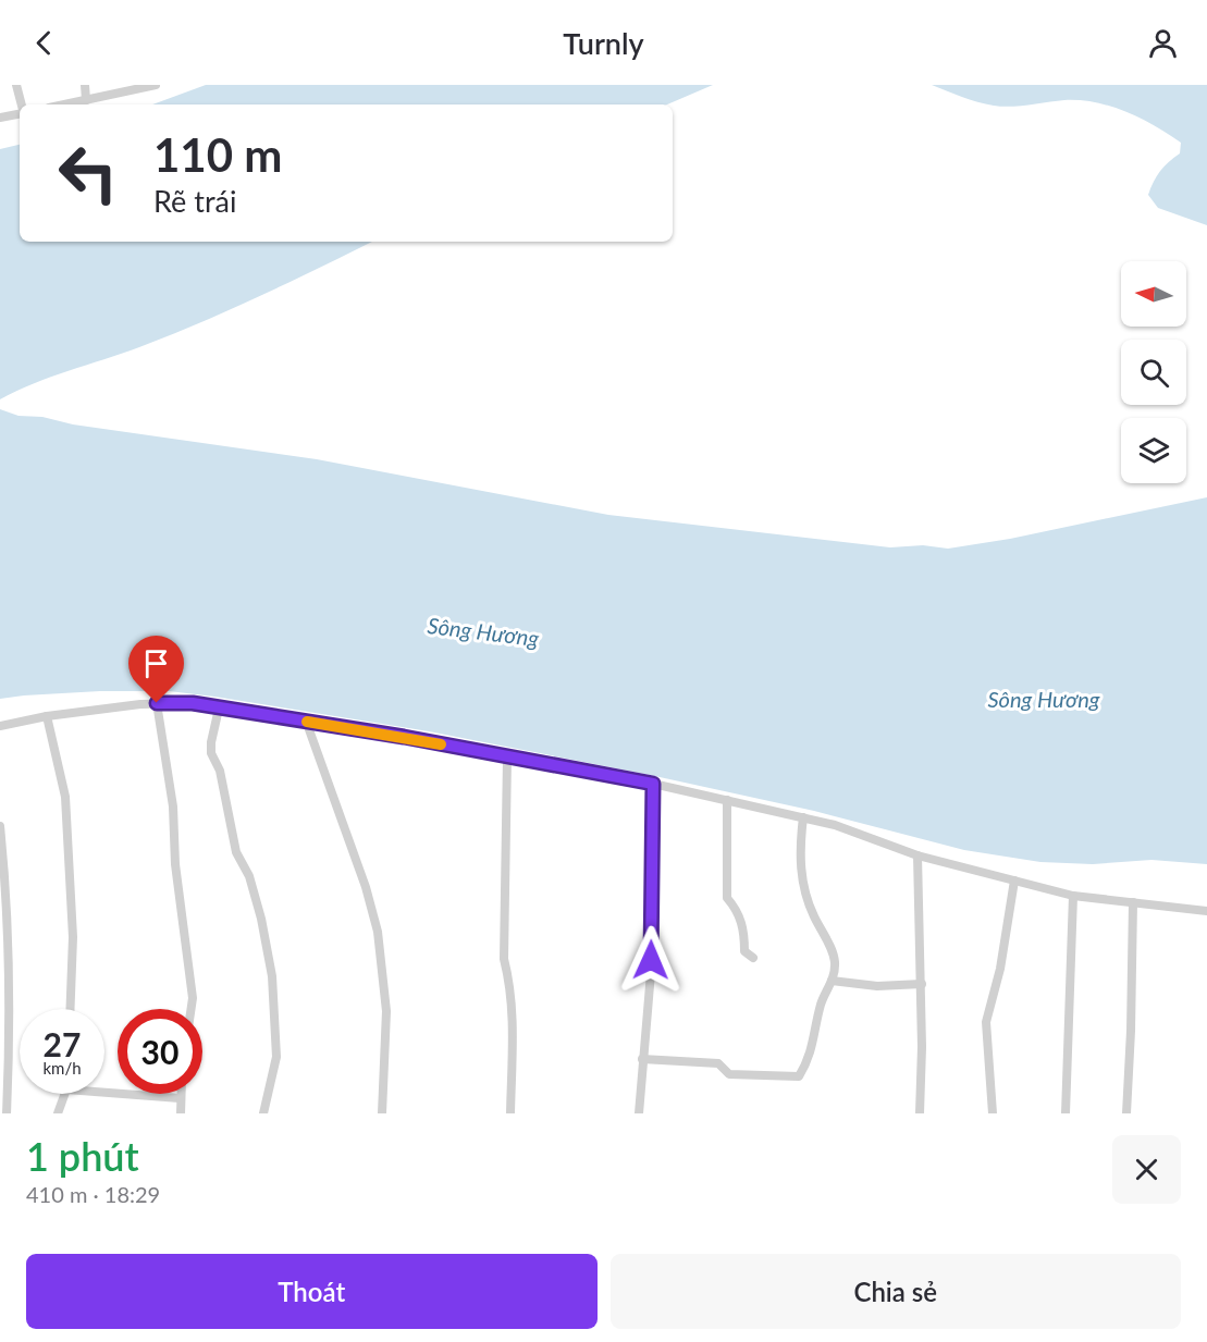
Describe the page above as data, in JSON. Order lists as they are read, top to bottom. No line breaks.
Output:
{"water":["Sông Hương"],"north":"left","page":{"header":"Turnly","turn":["110 m","Rẽ trái"],"speed":"27 km/h","limit":"30","heading":["1 phút","410 m · 18:29"],"buttons":["Thoát","Chia sẻ"]}}
